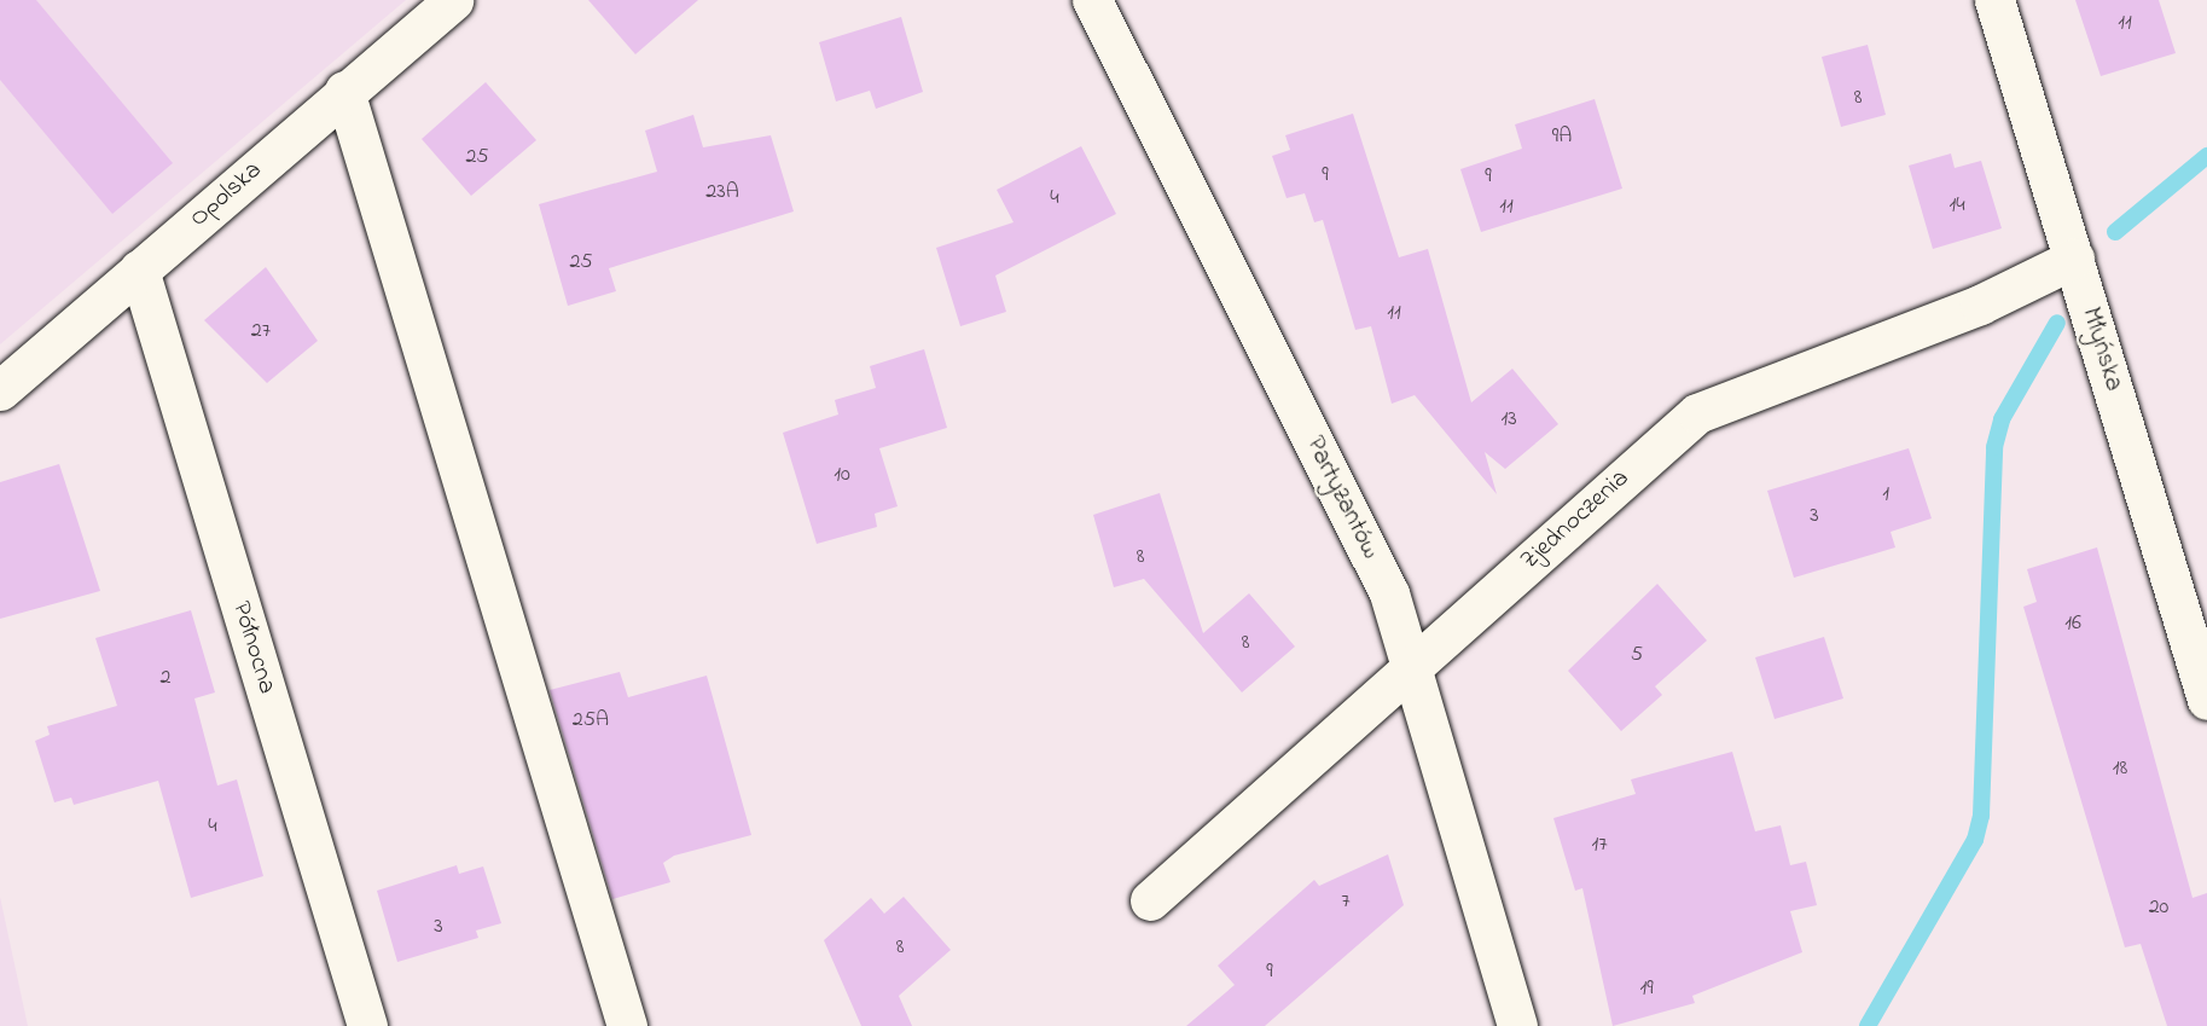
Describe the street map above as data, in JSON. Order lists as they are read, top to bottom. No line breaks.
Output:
{"streets":{"street":["Opolska","Młyńska","Partyzantów","Zjednoczenia","Północna"]},"crossings":[["Opolska","Północna"],["Młyńska","Zjednoczenia"],["Partyzantów","Zjednoczenia"]],"house_numbers":["11","8","9A","25","9","9","23A","4","14","11","25","11","27","13","10","1","3","8","16","8","5","2","25A","18","4","17","7","20","3","8","9","19"]}
